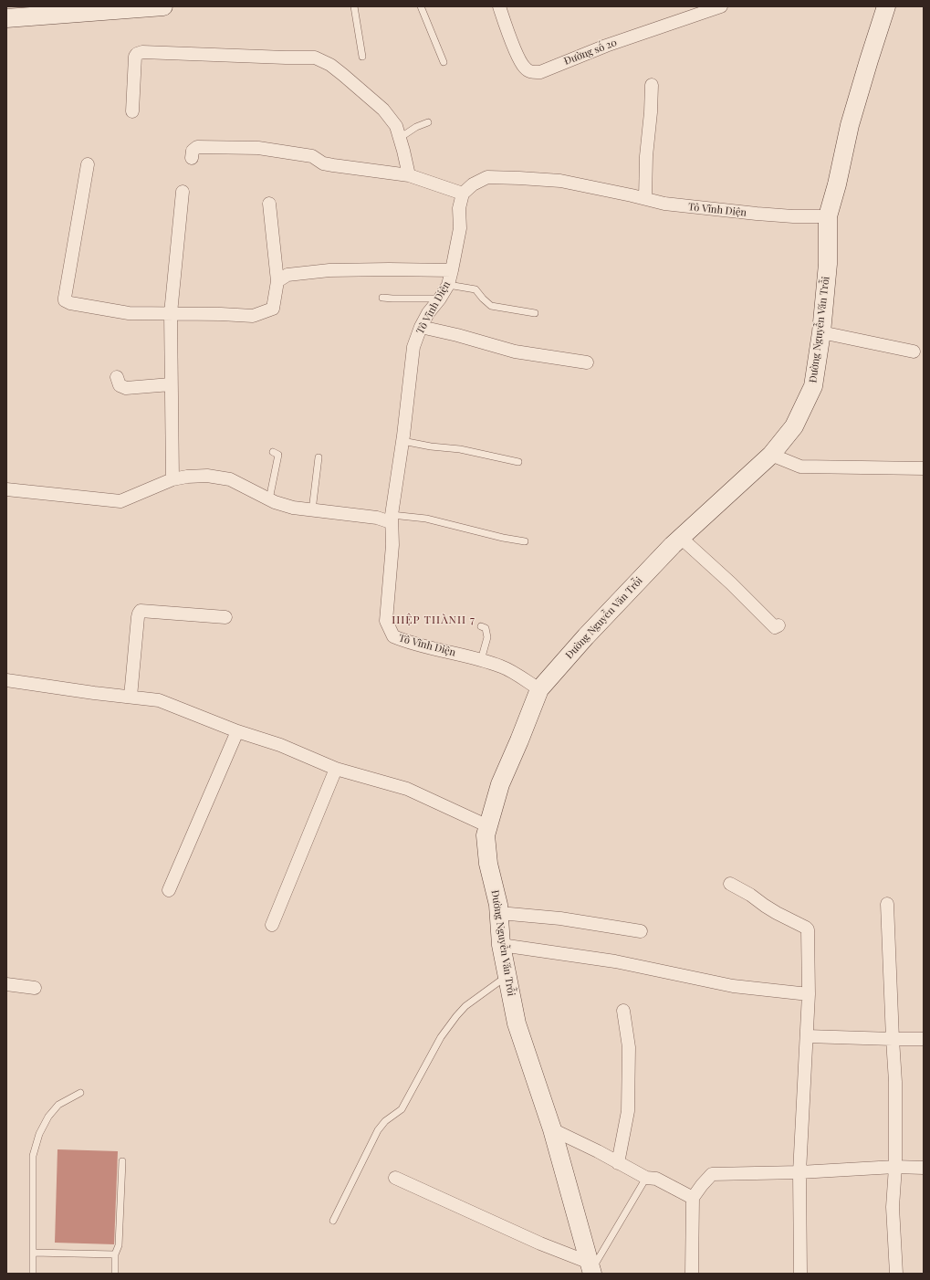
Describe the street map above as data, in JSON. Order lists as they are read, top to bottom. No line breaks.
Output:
{"streets":{"street":["Đường số 20","Tô Vĩnh Diện","Đường Nguyễn Văn Trỗi"]},"crossings":[["Tô Vĩnh Diện","Đường Nguyễn Văn Trỗi"]],"districts":["HIỆP THÀNH 7"]}
